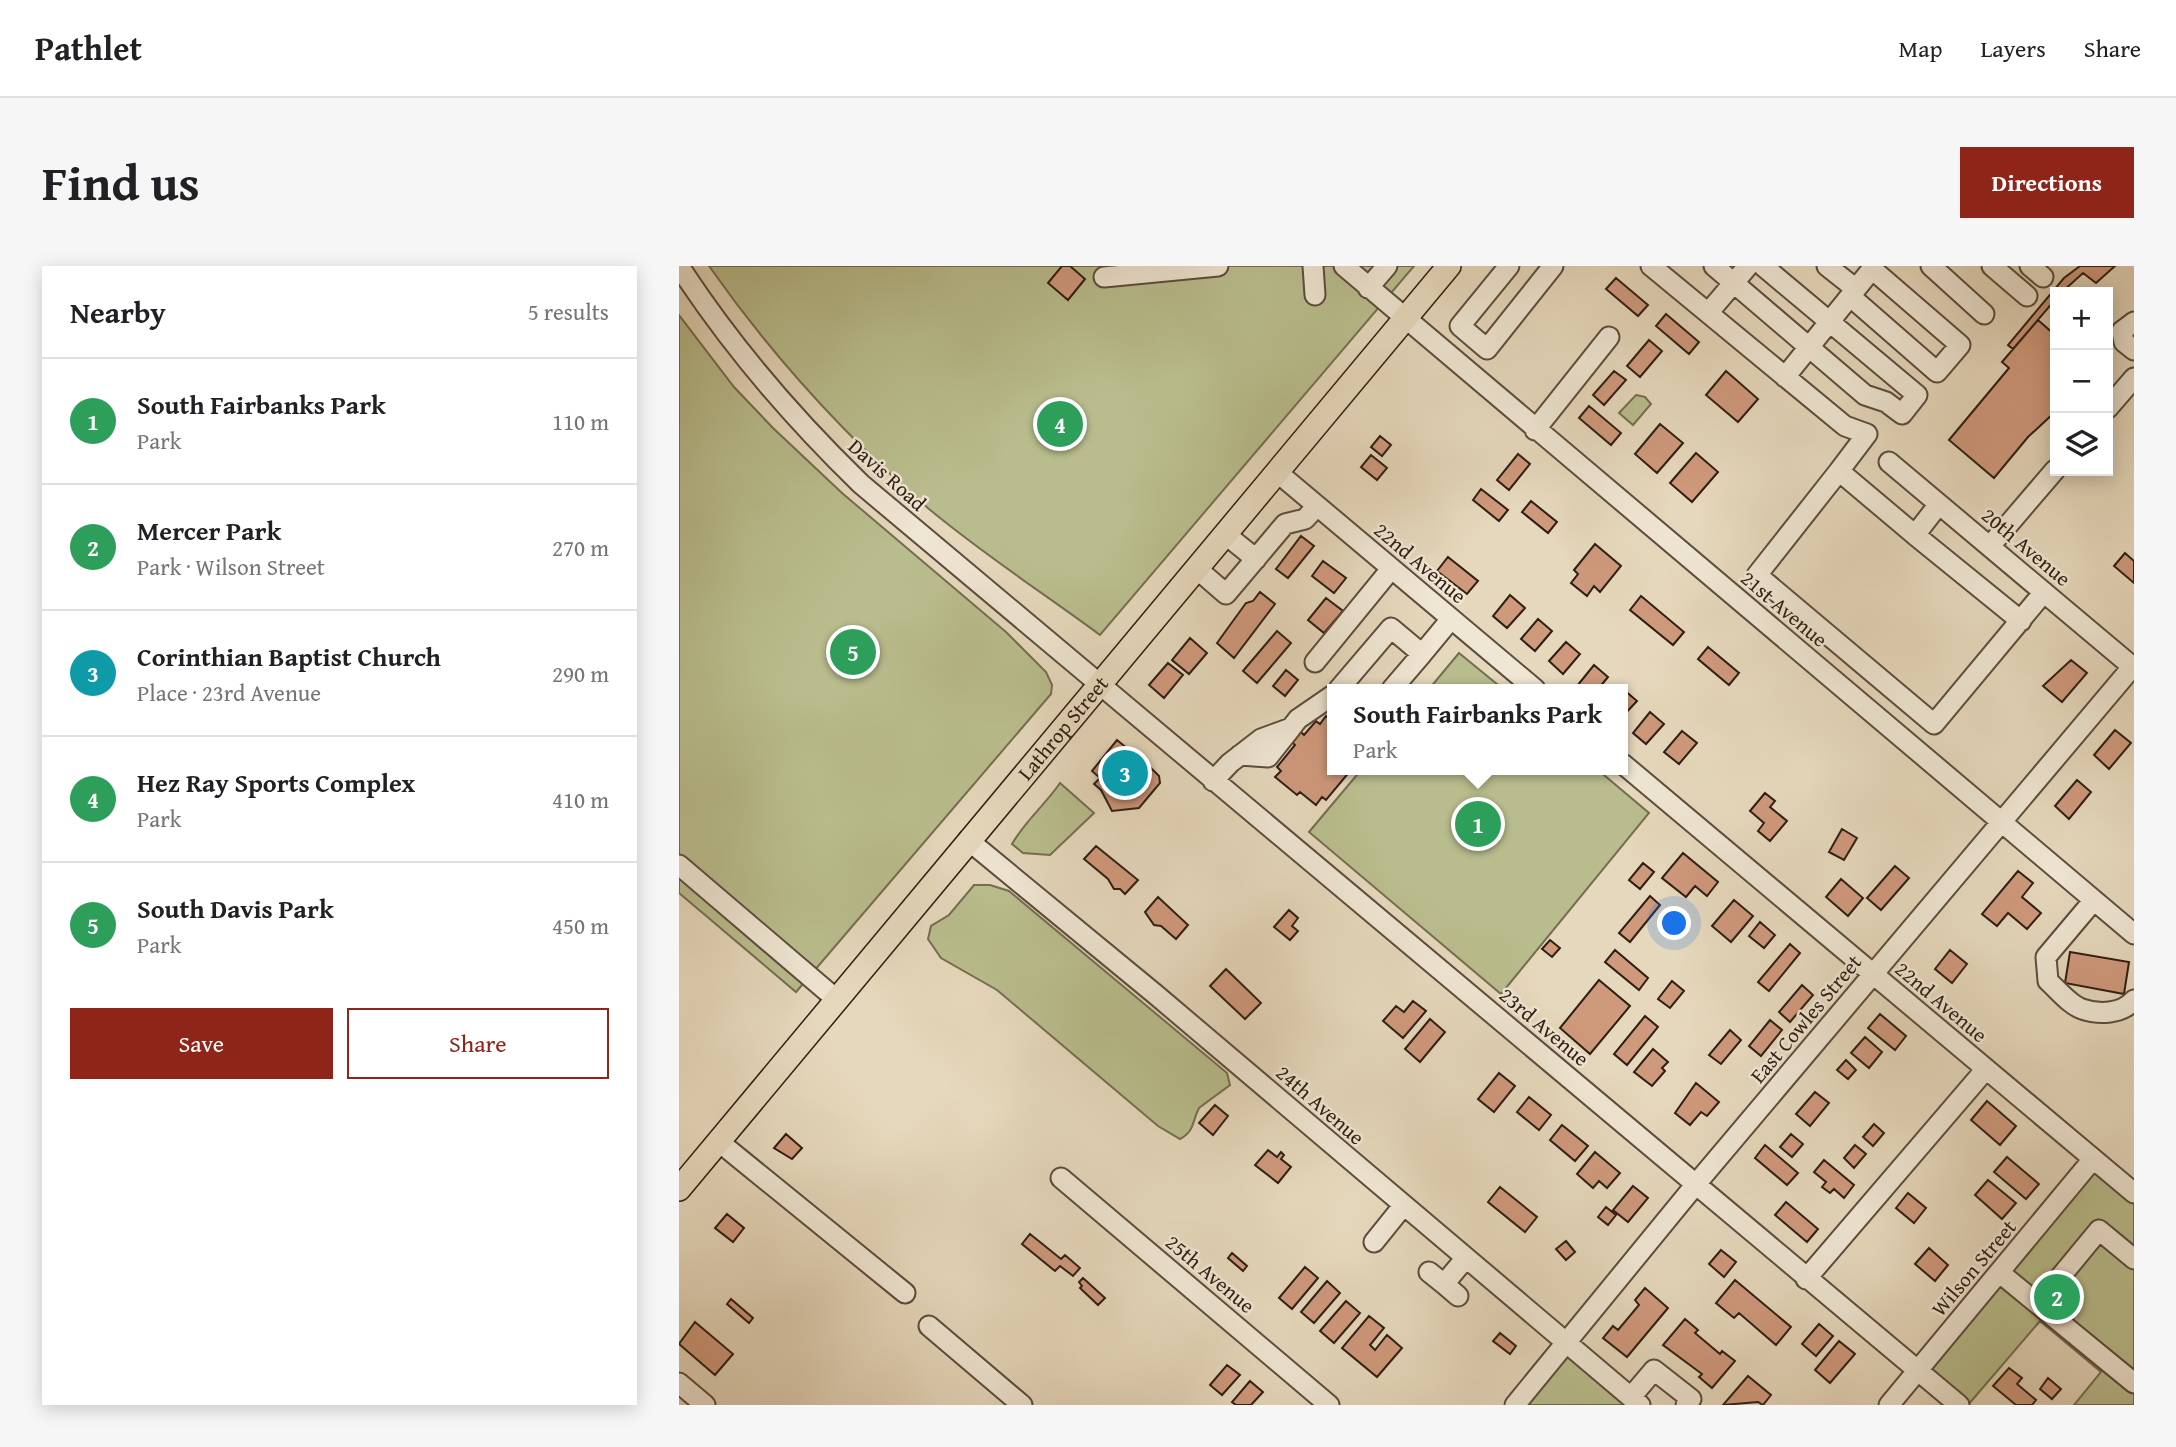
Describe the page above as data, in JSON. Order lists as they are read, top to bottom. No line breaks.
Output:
{"streets":{"main road":["Lathrop Street"],"street":["Davis Road","20th Avenue","22nd Avenue","21st Avenue","East Cowles Street","23rd Avenue","24th Avenue","Wilson Street","25th Avenue"]},"crossings":[["Davis Road","Lathrop Street"],["Davis Road","23rd Avenue"],["20th Avenue","East Cowles Street"],["22nd Avenue","Lathrop Street"],["22nd Avenue","East Cowles Street"],["22nd Avenue","Wilson Street"],["21st Avenue","Lathrop Street"],["21st Avenue","East Cowles Street"],["Lathrop Street","23rd Avenue"],["Lathrop Street","24th Avenue"],["East Cowles Street","23rd Avenue"],["East Cowles Street","24th Avenue"],["23rd Avenue","Wilson Street"]],"page":{"header":"Pathlet","nav":["Map","Layers","Share"],"title":"Find us","buttons":["Directions",["Save","Share"]],"heading":["Nearby","5 results"],"map_buttons":["+","−"],"list":[{"mark":"1","name":"South Fairbanks Park","note":"Park","value":"110 m"},{"mark":"2","name":"Mercer Park","note":"Park · Wilson Street","value":"270 m"},{"mark":"3","name":"Corinthian Baptist Church","note":"Place · 23rd Avenue","value":"290 m"},{"mark":"4","name":"Hez Ray Sports Complex","note":"Park","value":"410 m"},{"mark":"5","name":"South Davis Park","note":"Park","value":"450 m"}],"pins":["4","5","3","1","2"],"popup":["South Fairbanks Park","Park"]}}
